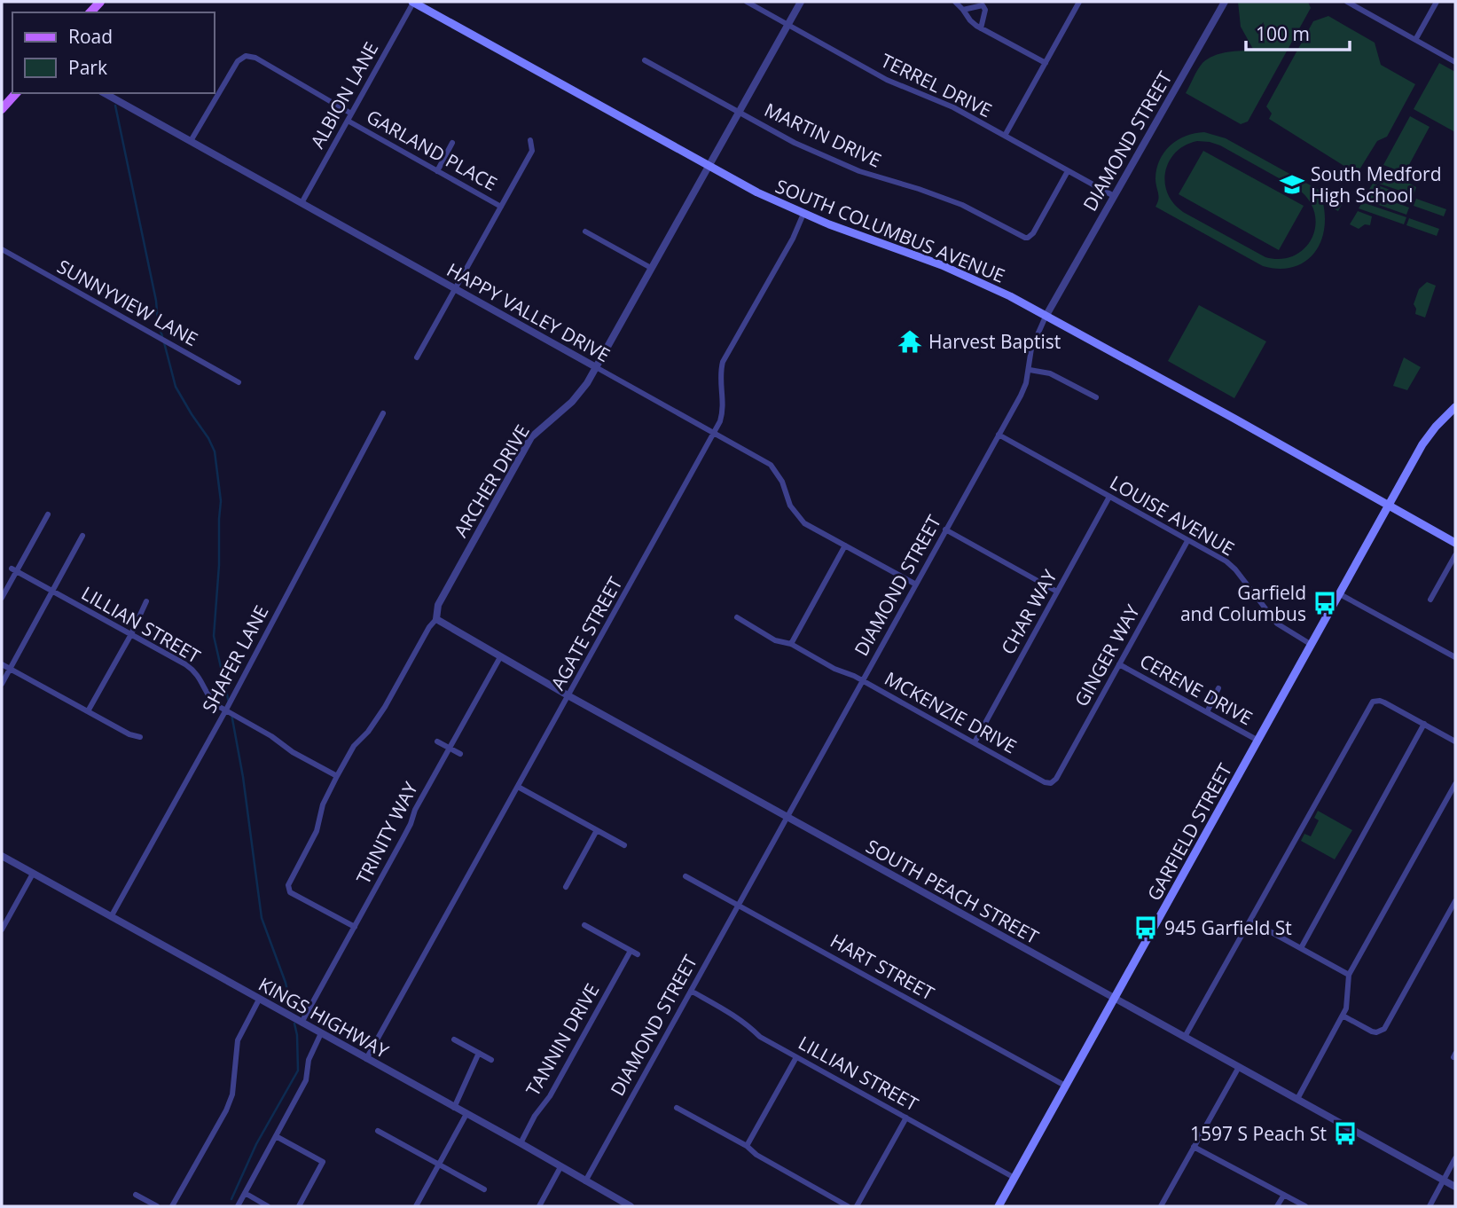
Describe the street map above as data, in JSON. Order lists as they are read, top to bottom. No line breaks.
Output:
{"streets":{"main road":["SOUTH COLUMBUS AVENUE","GARFIELD STREET"],"street":["TERREL DRIVE","ALBION LANE","MARTIN DRIVE","DIAMOND STREET","GARLAND PLACE","SUNNYVIEW LANE","HAPPY VALLEY DRIVE","ARCHER DRIVE","LOUISE AVENUE","CHAR WAY","LILLIAN STREET","AGATE STREET","GINGER WAY","SHAFER LANE","CERENE DRIVE","MCKENZIE DRIVE","TRINITY WAY","SOUTH PEACH STREET","HART STREET","KINGS HIGHWAY","TANNIN DRIVE"]},"crossings":[["TERREL DRIVE","MARTIN DRIVE"],["TERREL DRIVE","DIAMOND STREET"],["TERREL DRIVE","ARCHER DRIVE"],["ALBION LANE","GARLAND PLACE"],["ALBION LANE","SOUTH COLUMBUS AVENUE"],["ALBION LANE","HAPPY VALLEY DRIVE"],["MARTIN DRIVE","ARCHER DRIVE"],["DIAMOND STREET","SOUTH COLUMBUS AVENUE"],["DIAMOND STREET","HAPPY VALLEY DRIVE"],["DIAMOND STREET","LOUISE AVENUE"],["DIAMOND STREET","LILLIAN STREET"],["DIAMOND STREET","MCKENZIE DRIVE"],["DIAMOND STREET","SOUTH PEACH STREET"],["DIAMOND STREET","HART STREET"],["DIAMOND STREET","KINGS HIGHWAY"],["GARLAND PLACE","HAPPY VALLEY DRIVE"],["SOUTH COLUMBUS AVENUE","ARCHER DRIVE"],["SOUTH COLUMBUS AVENUE","AGATE STREET"],["SOUTH COLUMBUS AVENUE","GARFIELD STREET"],["HAPPY VALLEY DRIVE","ARCHER DRIVE"],["HAPPY VALLEY DRIVE","AGATE STREET"],["ARCHER DRIVE","LILLIAN STREET"],["ARCHER DRIVE","TRINITY WAY"],["ARCHER DRIVE","SOUTH PEACH STREET"],["LOUISE AVENUE","CHAR WAY"],["LOUISE AVENUE","GINGER WAY"],["LOUISE AVENUE","GARFIELD STREET"],["CHAR WAY","MCKENZIE DRIVE"],["LILLIAN STREET","SHAFER LANE"],["LILLIAN STREET","GARFIELD STREET"],["AGATE STREET","SOUTH PEACH STREET"],["AGATE STREET","KINGS HIGHWAY"],["GINGER WAY","CERENE DRIVE"],["GINGER WAY","MCKENZIE DRIVE"],["SHAFER LANE","KINGS HIGHWAY"],["CERENE DRIVE","GARFIELD STREET"],["GARFIELD STREET","SOUTH PEACH STREET"],["GARFIELD STREET","HART STREET"],["TRINITY WAY","SOUTH PEACH STREET"],["TRINITY WAY","KINGS HIGHWAY"],["KINGS HIGHWAY","TANNIN DRIVE"]],"places":{"school or university":["South Medford High School"],"temple":["Harvest Baptist"],"bus stop":["Garfield and Columbus","945 Garfield St","1597 S Peach St"]},"legend":["Road","Park"],"scale_bar":"100 m"}
